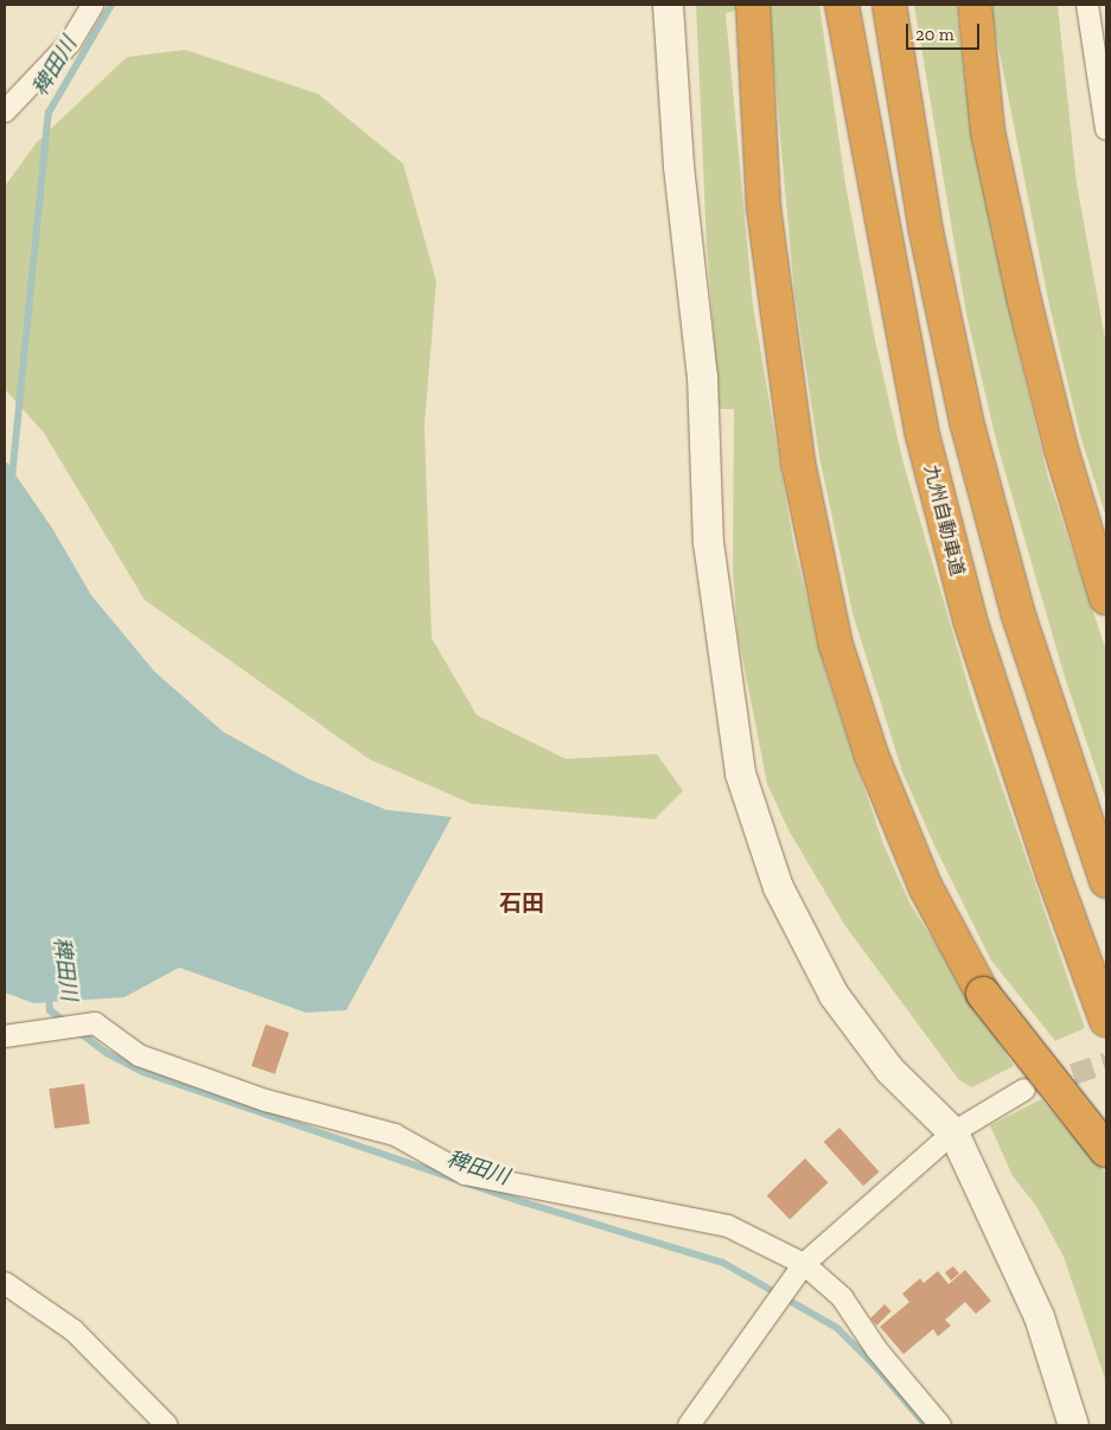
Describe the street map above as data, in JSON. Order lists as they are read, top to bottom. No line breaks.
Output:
{"streets":{"highway":["九州自動車道"]},"districts":["石田"],"water":["稗田川"],"scale_bar":"20 m"}
